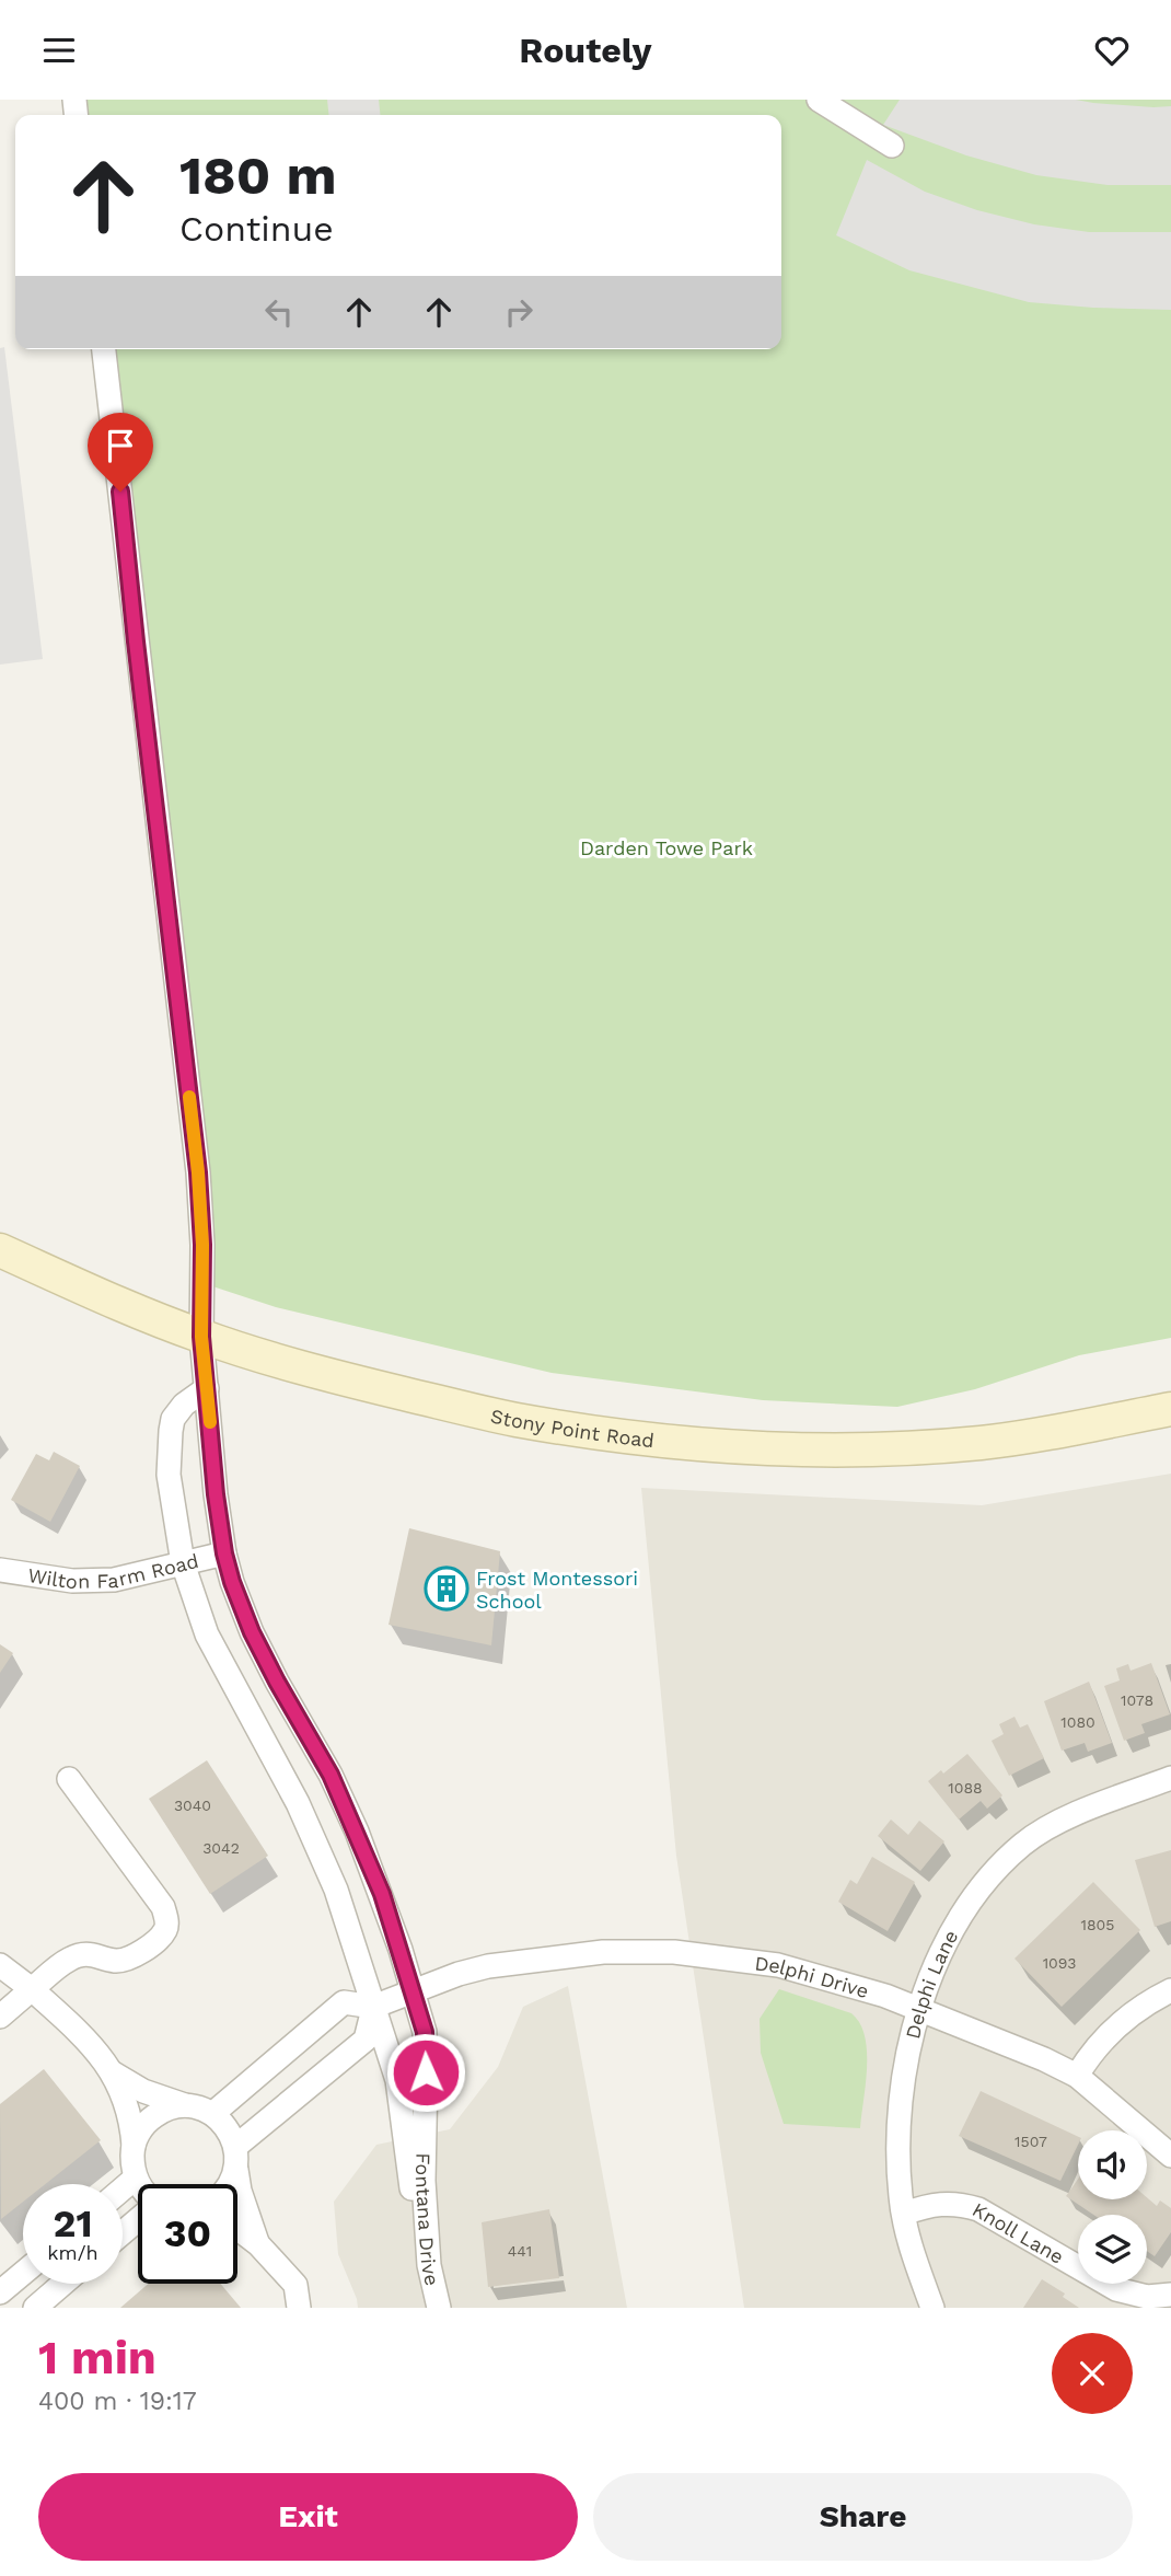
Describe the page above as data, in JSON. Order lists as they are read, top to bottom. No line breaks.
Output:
{"streets":{"main road":["Stony Point Road"],"street":["Wilton Farm Road","Delphi Drive","Delphi Lane","Fontana Drive","Knoll Lane"]},"crossings":[["Stony Point Road","Fontana Drive"],["Wilton Farm Road","Fontana Drive"],["Delphi Drive","Delphi Lane"],["Delphi Drive","Fontana Drive"],["Delphi Lane","Knoll Lane"]],"parks":["Darden Towe Park"],"places":{"building":["Frost Montessori School"]},"house_numbers":["1078","1080","1088","3040","3042","1805","1093","1507","441"],"page":{"header":"Routely","turn":["180 m","Continue"],"speed":"21 km/h","limit":"30","heading":["1 min","400 m · 19:17"],"buttons":["Exit","Share"]}}
